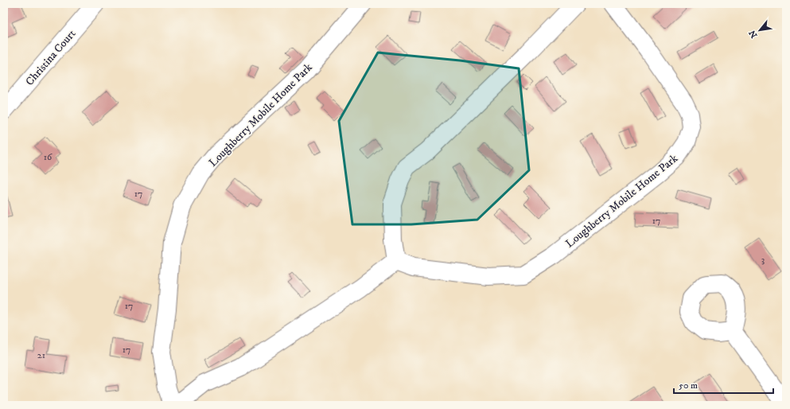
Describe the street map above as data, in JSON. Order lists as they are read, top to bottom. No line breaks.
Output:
{"streets":{"street":["Christina Court","Loughberry Mobile Home Park"]},"house_numbers":["16","17","17","3","17","17","21"],"scale_bar":"50 m","north":"bottom left"}
